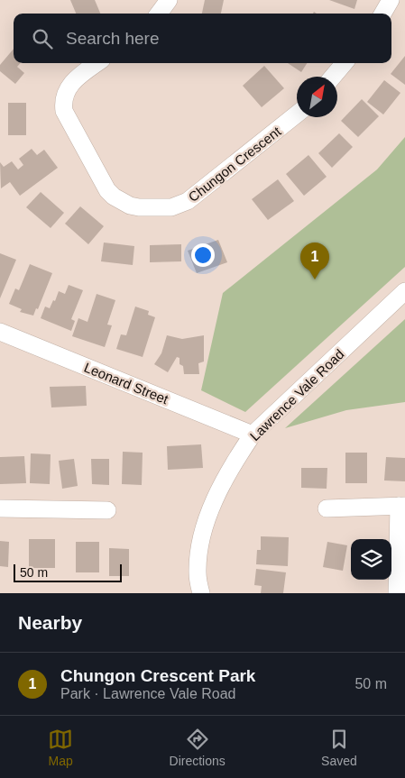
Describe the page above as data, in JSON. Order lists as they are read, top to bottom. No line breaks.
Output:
{"streets":{"street":["Chungon Crescent","Leonard Street","Lawrence Vale Road"]},"crossings":[["Leonard Street","Lawrence Vale Road"]],"scale_bar":"50 m","north":"top right","page":{"search":"Search here","pins":"1","scale":"50 m","heading":"Nearby","list":[{"mark":"1","name":"Chungon Crescent Park","note":"Park · Lawrence Vale Road","value":"50 m"}],"nav":["Map","Directions","Saved"]}}
